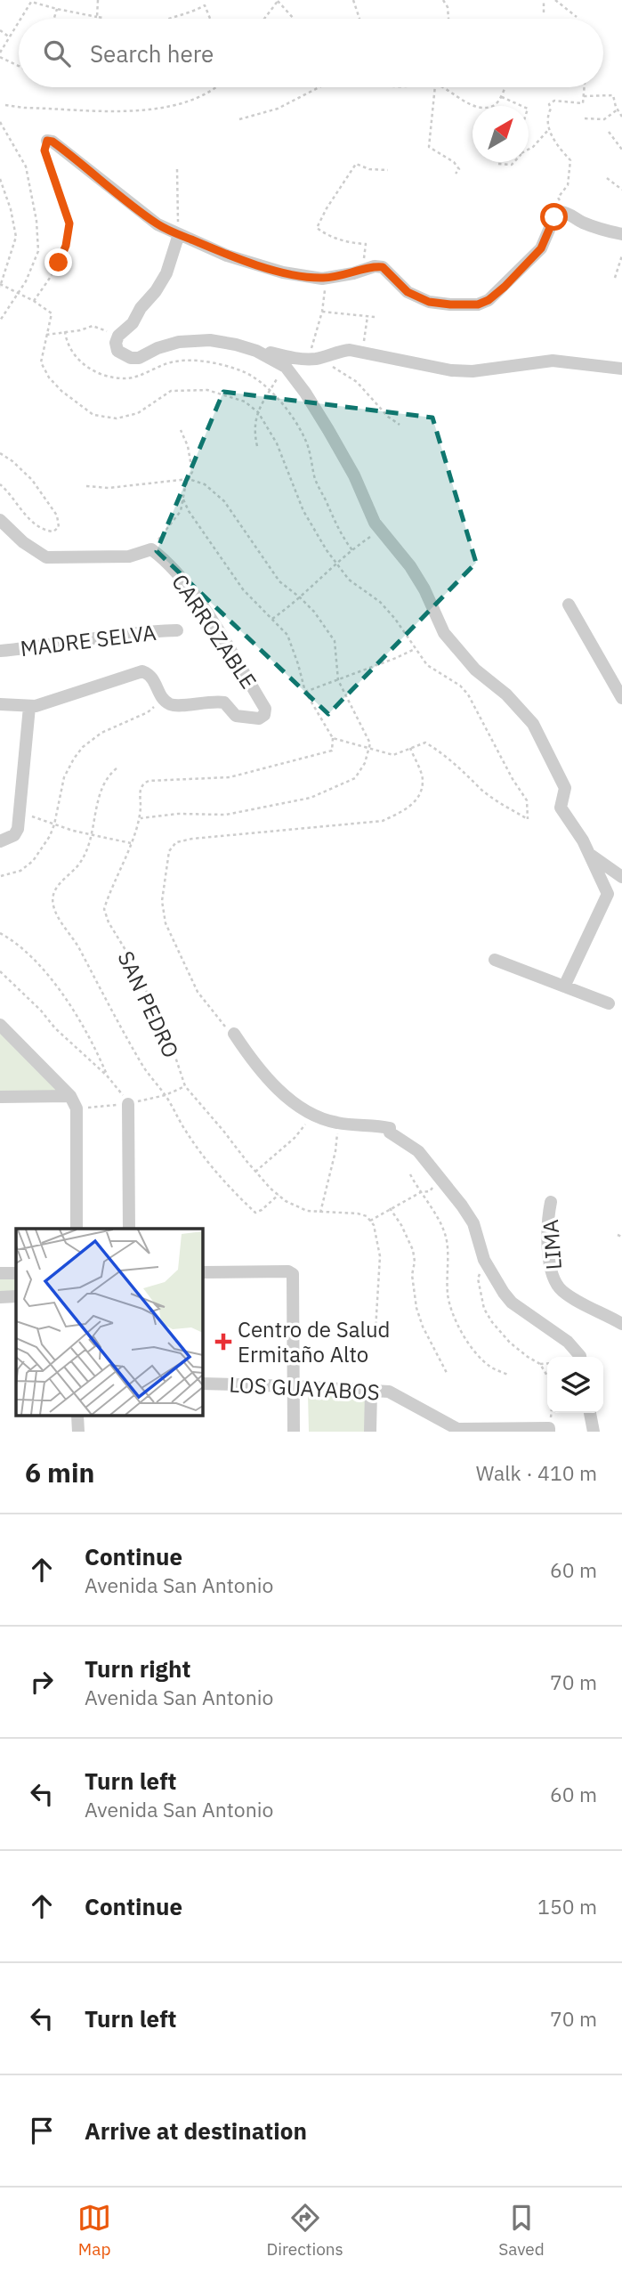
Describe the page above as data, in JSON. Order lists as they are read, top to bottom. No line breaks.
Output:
{"streets":{"street":["CARROZABLE","MADRE SELVA","LIMA","LOS GUAYABOS"],"path":["SAN PEDRO"]},"places":{"health":["Centro de Salud Ermitaño Alto"]},"north":"top right","page":{"search":"Search here","heading":["6 min","Walk · 410 m"],"list":[["Continue","Avenida San Antonio","60 m"],["Turn right","Avenida San Antonio","70 m"],["Turn left","Avenida San Antonio","60 m"],["Continue","150 m"],["Turn left","70 m"],"Arrive at destination"],"nav":["Map","Directions","Saved"]}}
